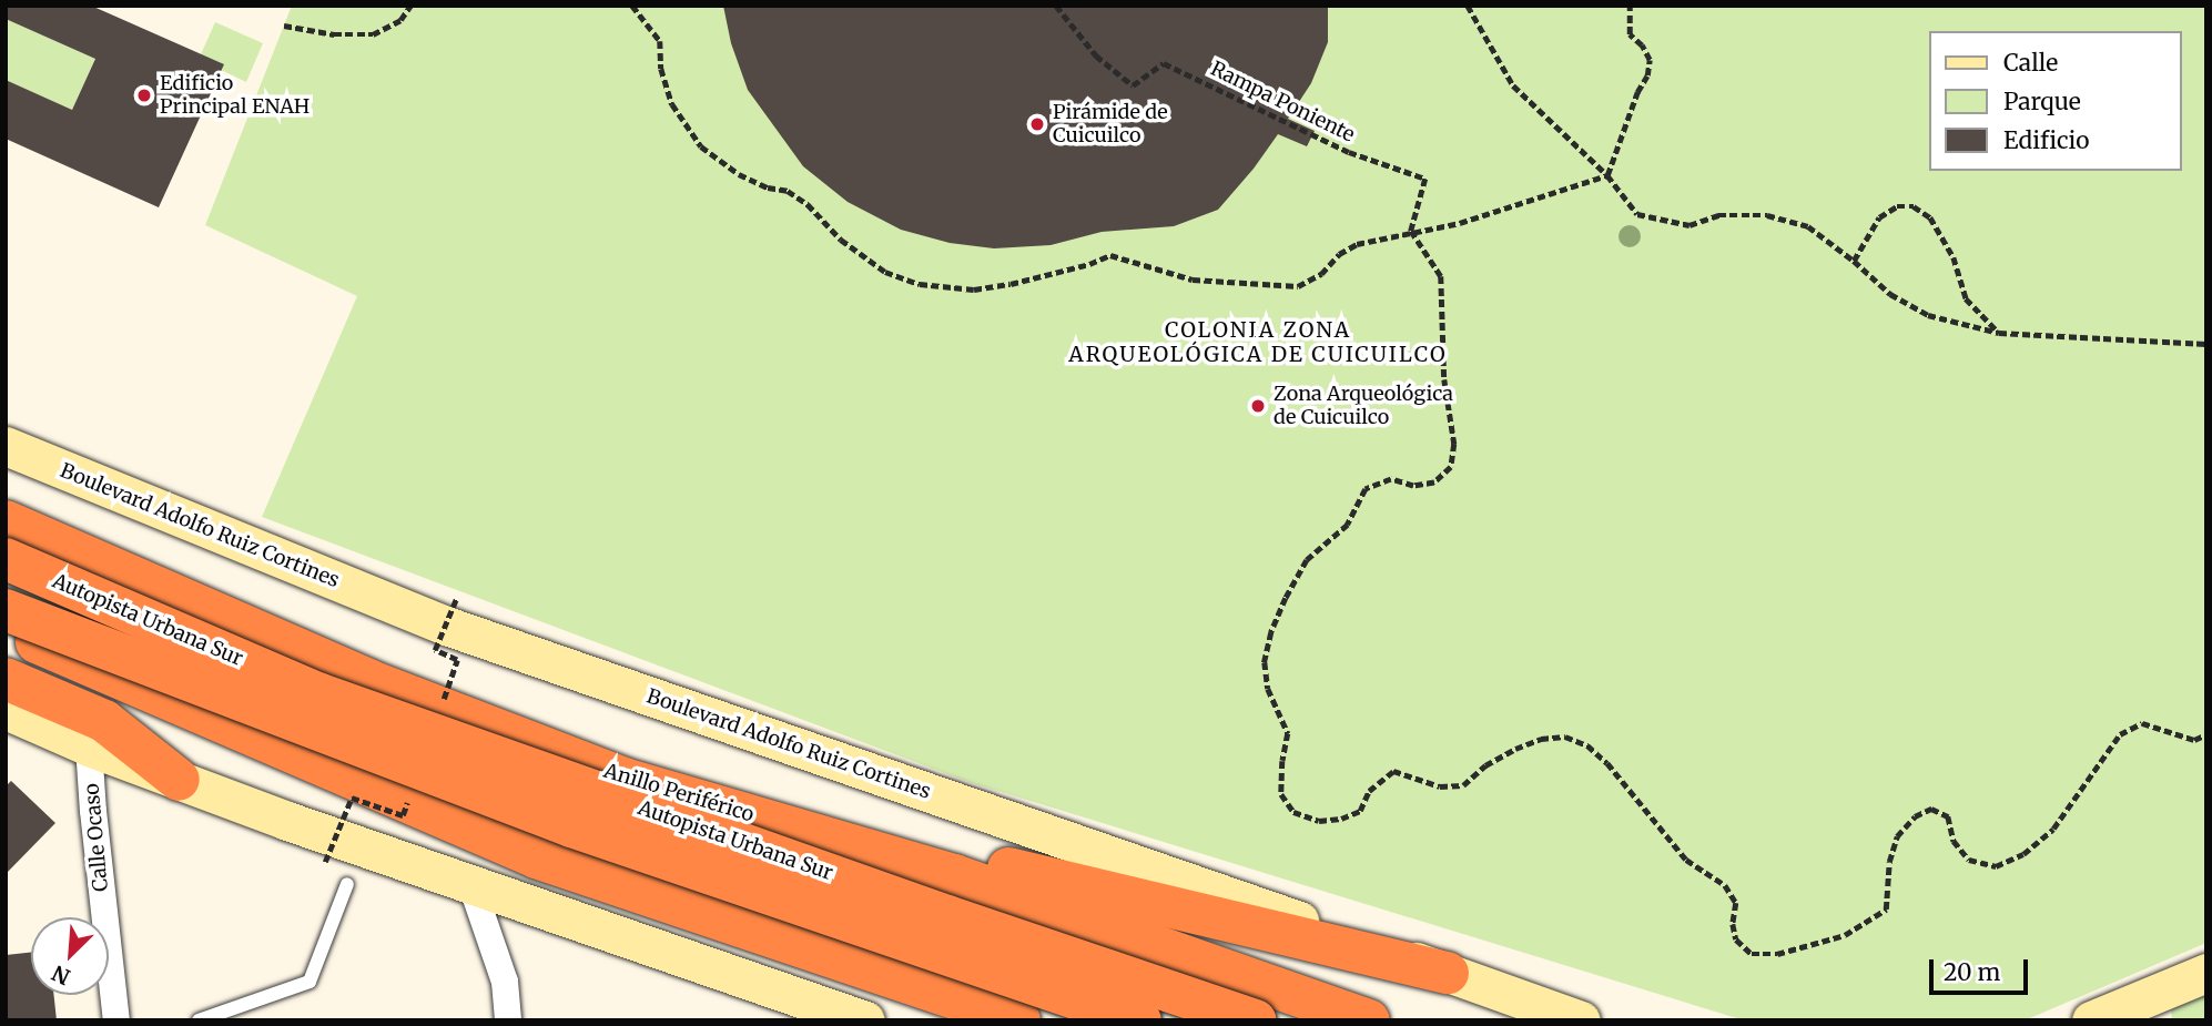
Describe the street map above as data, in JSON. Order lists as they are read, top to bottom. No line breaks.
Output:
{"streets":{"highway":["Autopista Urbana Sur","Anillo Periférico"],"main road":["Boulevard Adolfo Ruiz Cortines"],"street":["Calle Ocaso"],"path":["Rampa Poniente"]},"districts":["COLONIA ZONA ARQUEOLÓGICA DE CUICUILCO"],"places":["Edificio Principal ENAH","Pirámide de Cuicuilco","Zona Arqueológica de Cuicuilco"],"legend":["Calle","Parque","Edificio"],"scale_bar":"20 m","north":"bottom left"}
